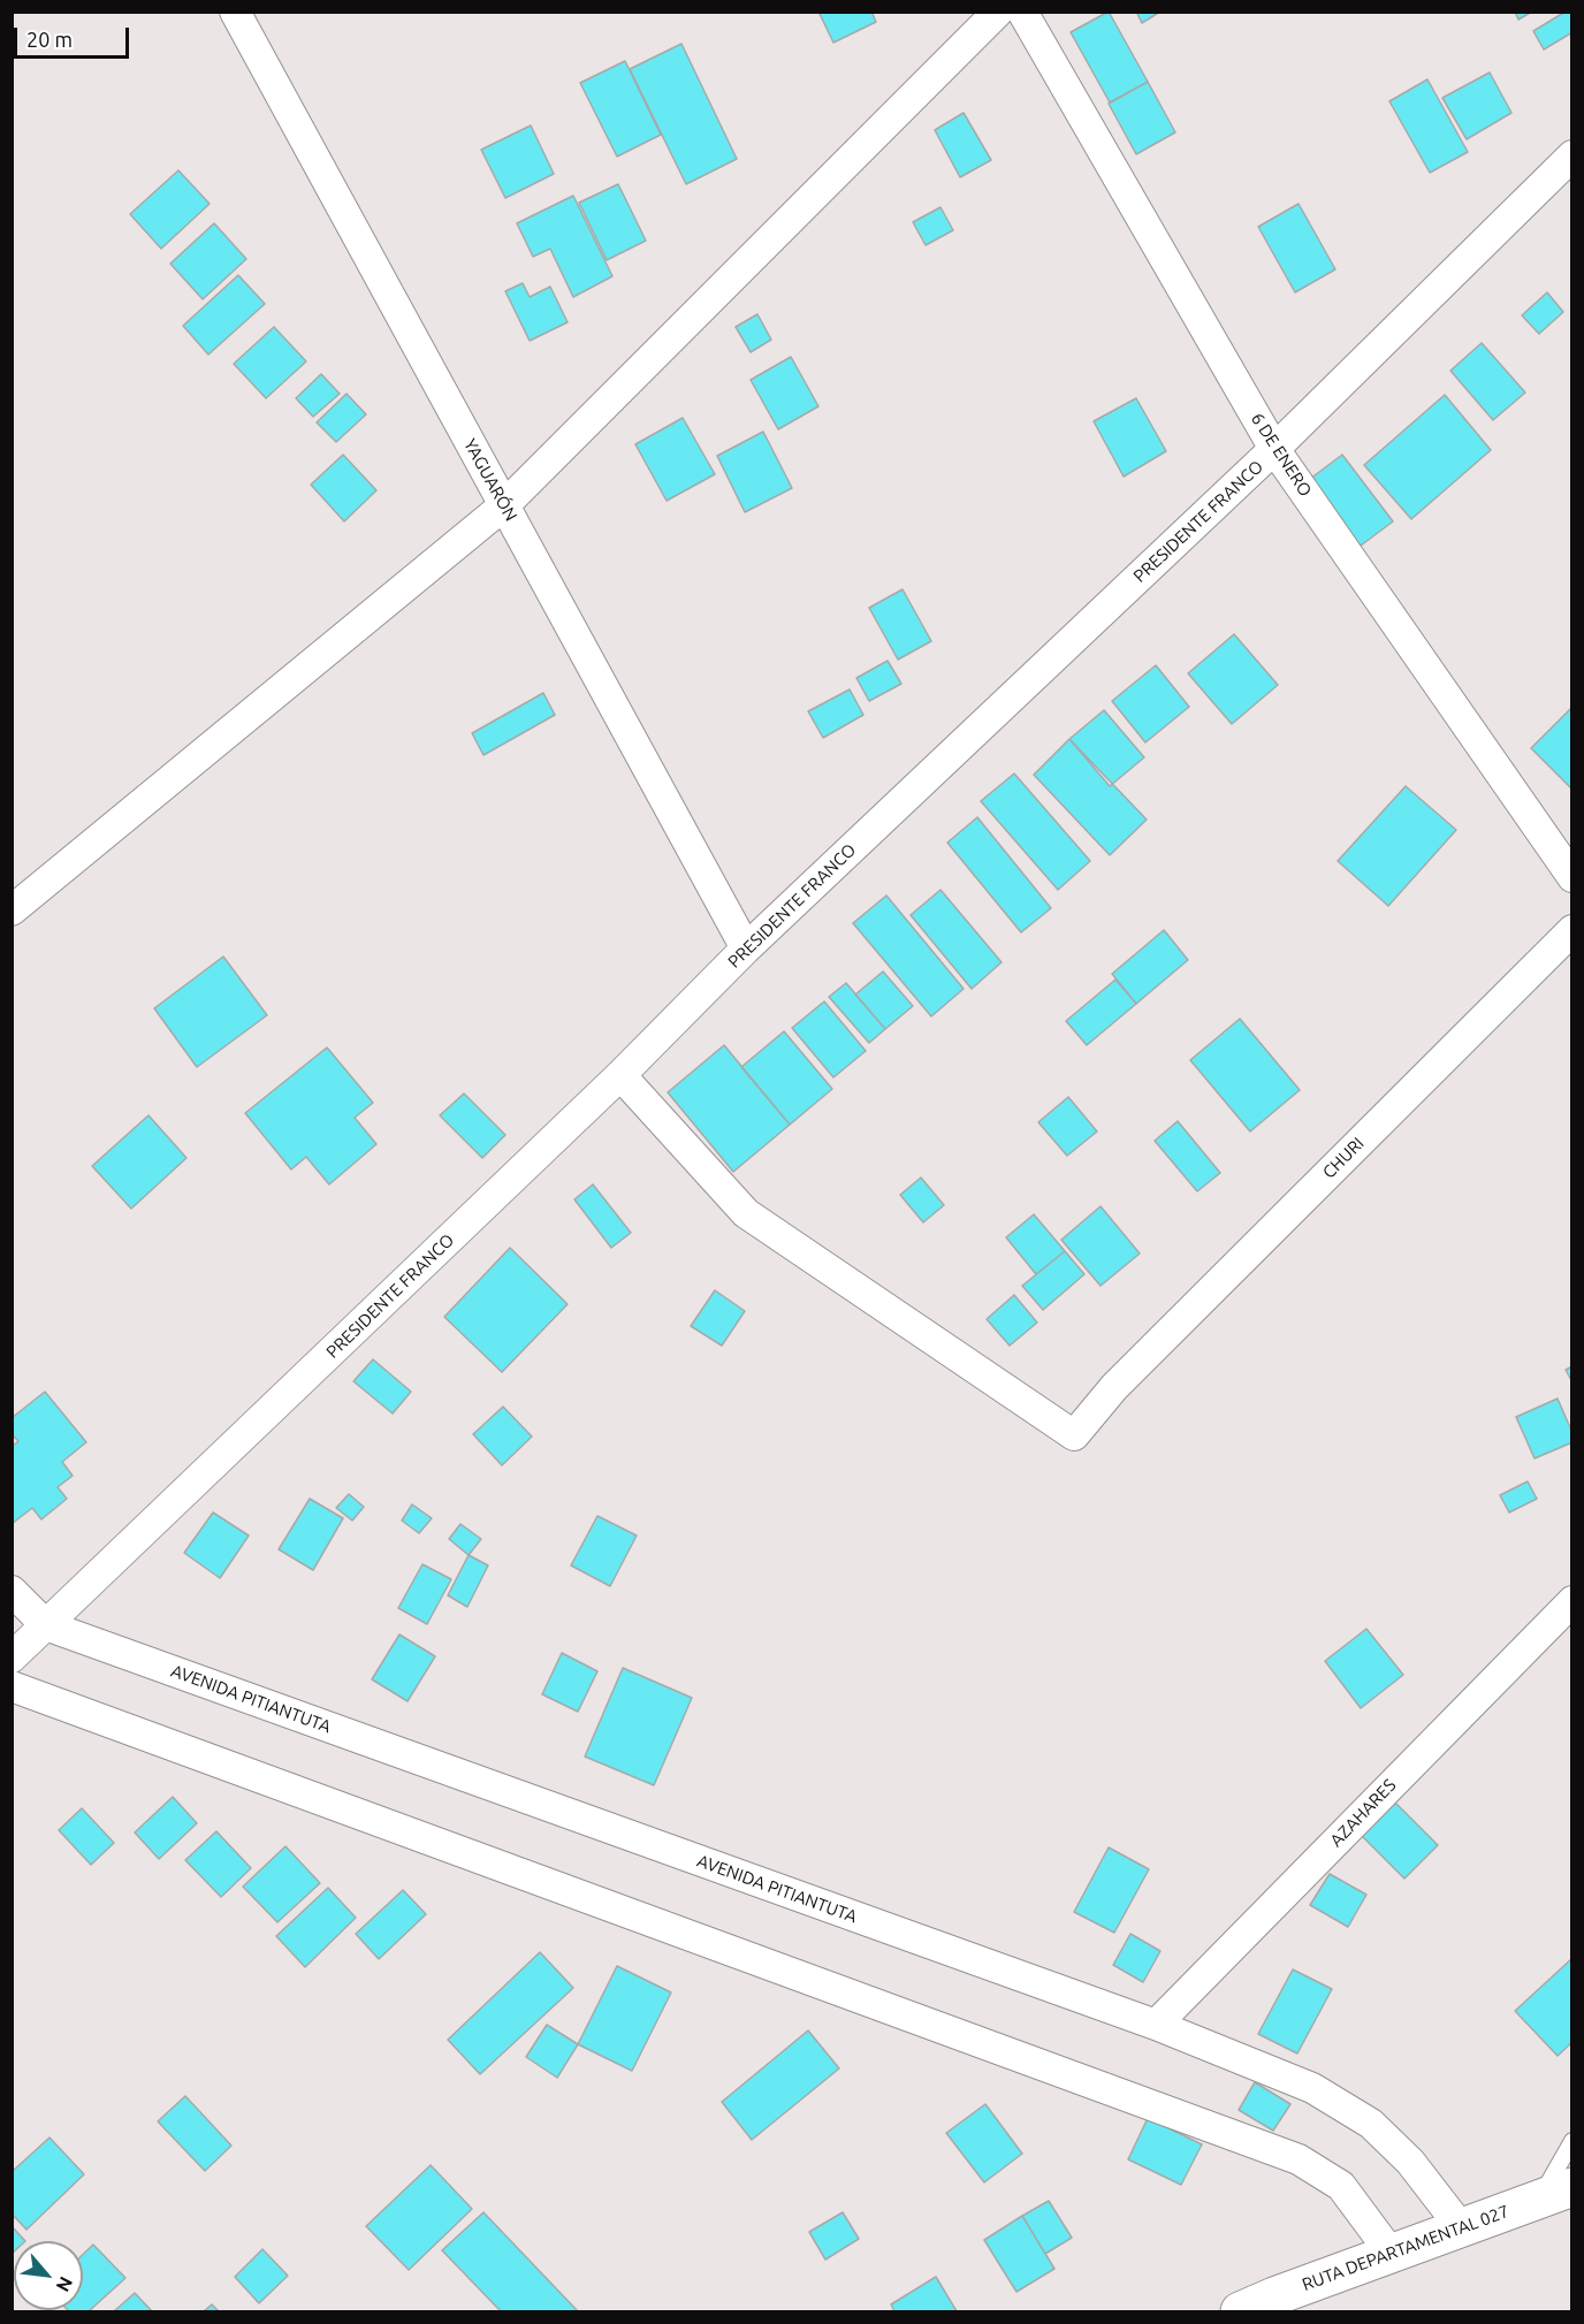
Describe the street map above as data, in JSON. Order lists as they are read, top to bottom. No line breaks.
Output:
{"streets":{"main road":["RUTA DEPARTAMENTAL 027"],"street":["6 DE ENERO","YAGUARÓN","PRESIDENTE FRANCO","CHURI","AVENIDA PITIANTUTA","AZAHARES"]},"crossings":[["6 DE ENERO","PRESIDENTE FRANCO"],["YAGUARÓN","PRESIDENTE FRANCO"],["PRESIDENTE FRANCO","CHURI"],["PRESIDENTE FRANCO","AVENIDA PITIANTUTA"],["AVENIDA PITIANTUTA","AZAHARES"],["AVENIDA PITIANTUTA","RUTA DEPARTAMENTAL 027"]],"scale_bar":"20 m","north":"bottom right"}
